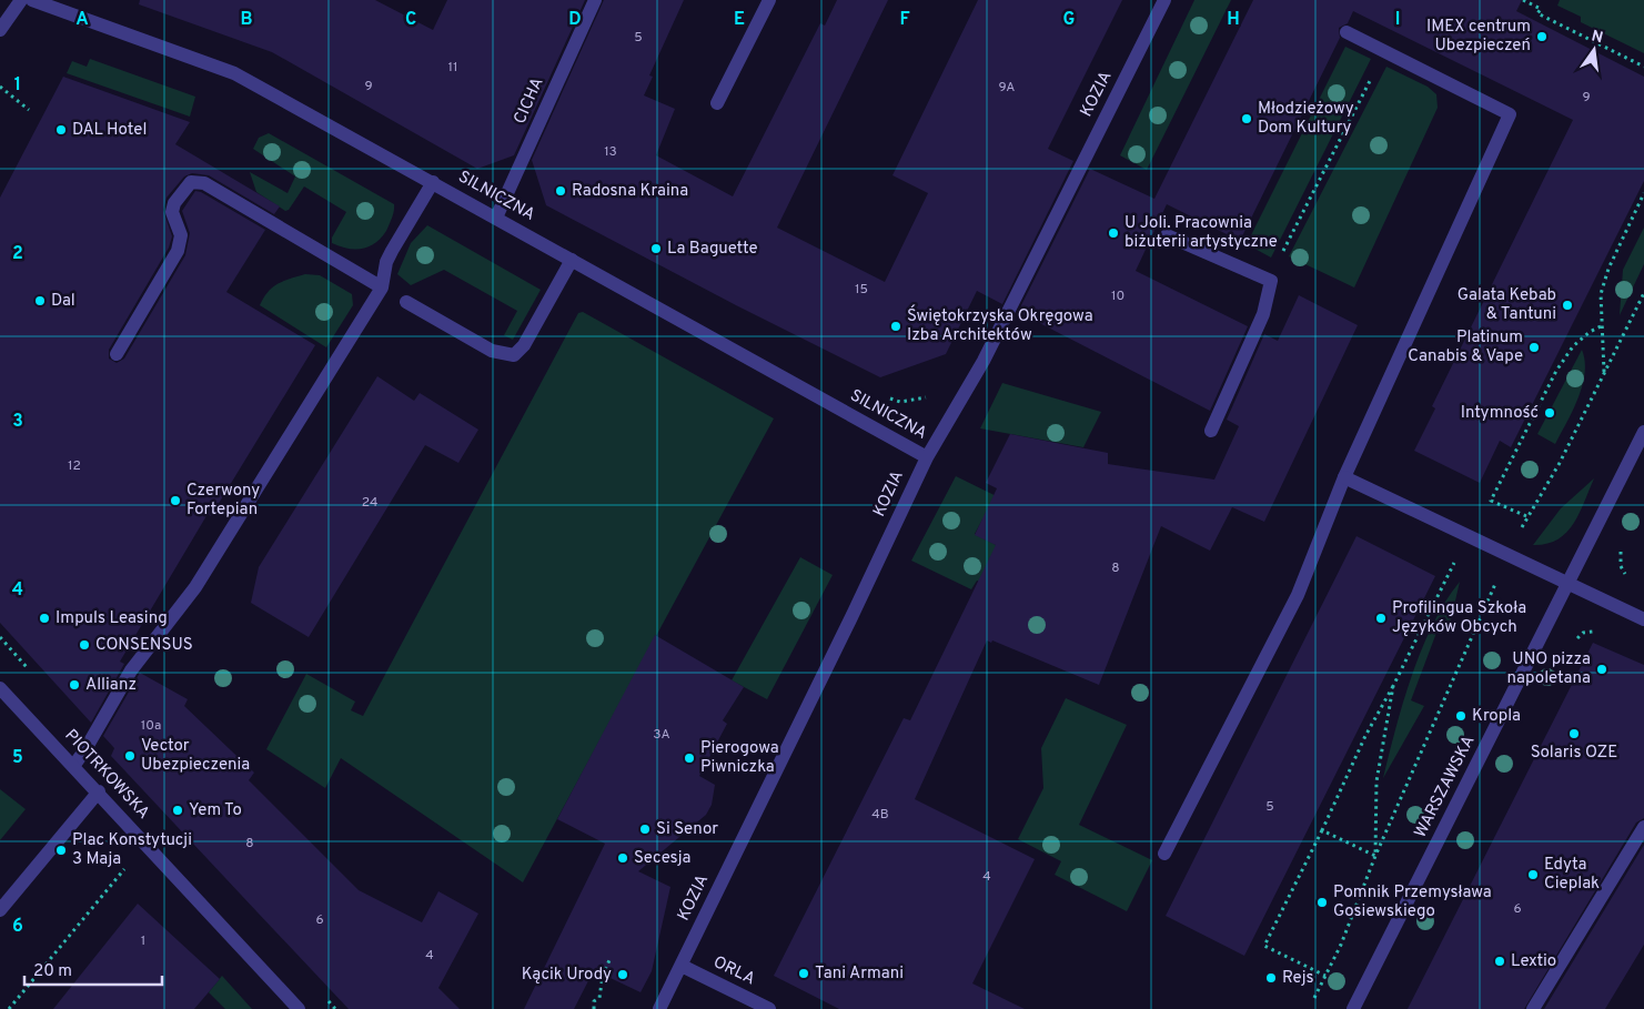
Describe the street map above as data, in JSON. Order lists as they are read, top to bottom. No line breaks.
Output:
{"streets":{"street":["KOZIA","CICHA","SILNICZNA","PIOTRKOWSKA","WARSZAWSKA","ORLA"]},"crossings":[["KOZIA","SILNICZNA"],["KOZIA","ORLA"],["CICHA","SILNICZNA"]],"places":["IMEX centrum Ubezpieczeń","Młodzieżowy Dom Kultury","DAL Hotel","Radosna Kraina","U Joli. Pracownia biżuterii artystyczne","La Baguette","Dal","Galata Kebab & Tantuni","Świętokrzyska Okręgowa Izba Architektów","Platinum Canabis & Vape","Intymność","Czerwony Fortepian","Impuls Leasing","Profilingua Szkoła Języków Obcych","CONSENSUS","UNO pizza napoletana","Allianz","Kropla","Solaris OZE","Vector Ubezpieczenia","Pierogowa Piwniczka","Yem To","Si Senor","Plac Konstytucji 3 Maja","Secesja","Edyta Cieplak","Pomnik Przemysława Gosiewskiego","Lextio","Tani Armani","Kącik Urody","Rejs"],"house_numbers":["5","11","9","9A","9","13","15","10","12","24","8","10a","3A","5","4B","8","4","6","6","1","4"],"scale_bar":"20 m","north":"top","grid":{"columns":["A","B","C","D","E","F","G","H","I"],"rows":["1","2","3","4","5","6"]}}
